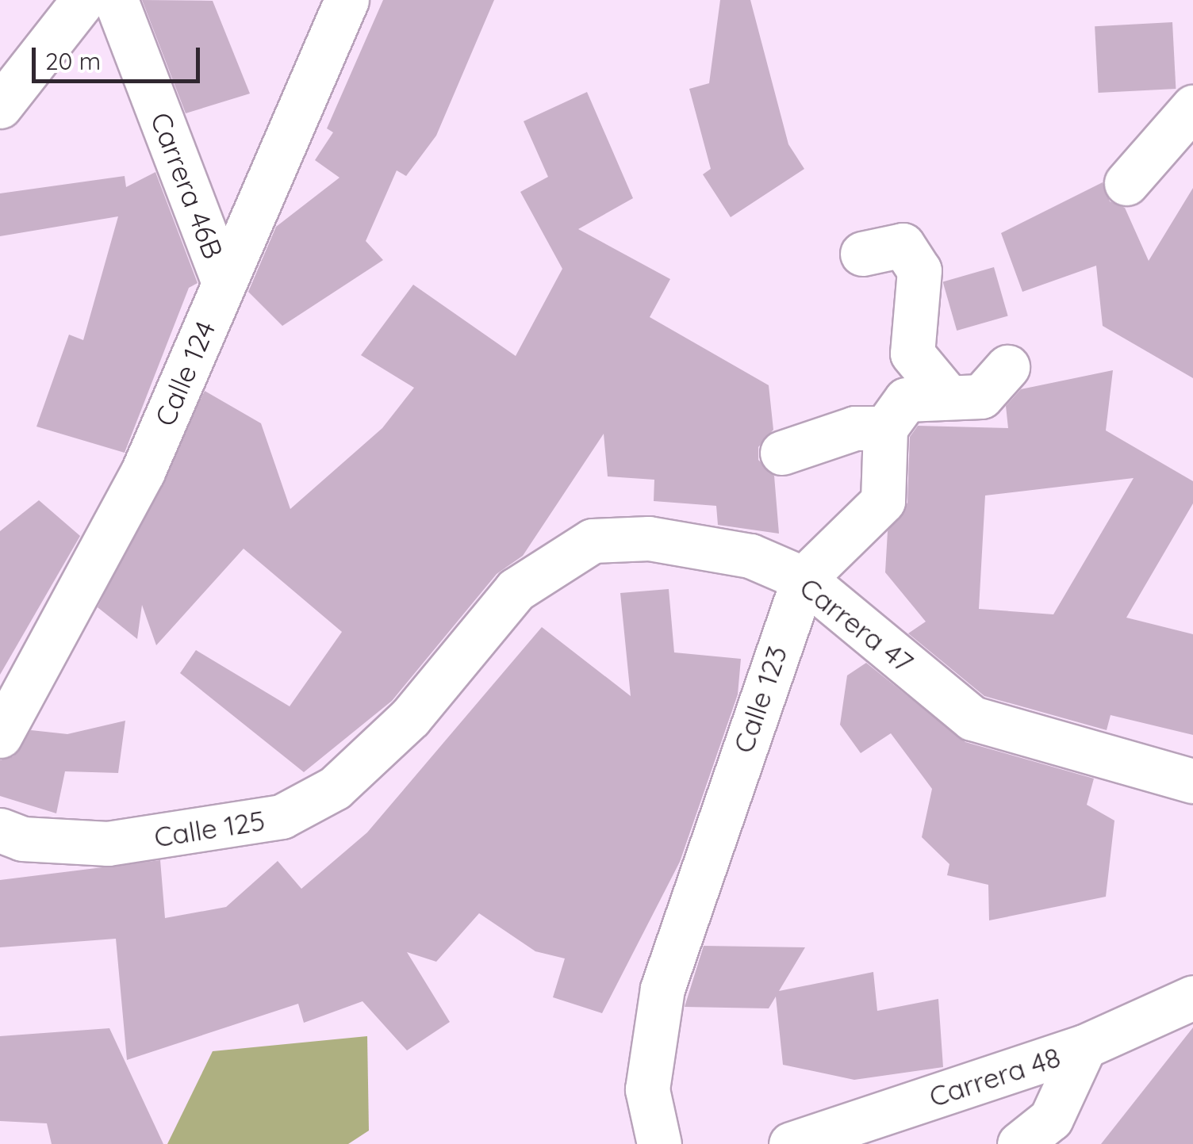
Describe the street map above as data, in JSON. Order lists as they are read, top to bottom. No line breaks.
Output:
{"streets":{"street":["Carrera 46B","Calle 124","Carrera 47","Calle 123","Calle 125","Carrera 48"]},"crossings":[["Carrera 46B","Calle 124"],["Carrera 47","Calle 123"],["Carrera 47","Calle 125"]],"scale_bar":"20 m"}
